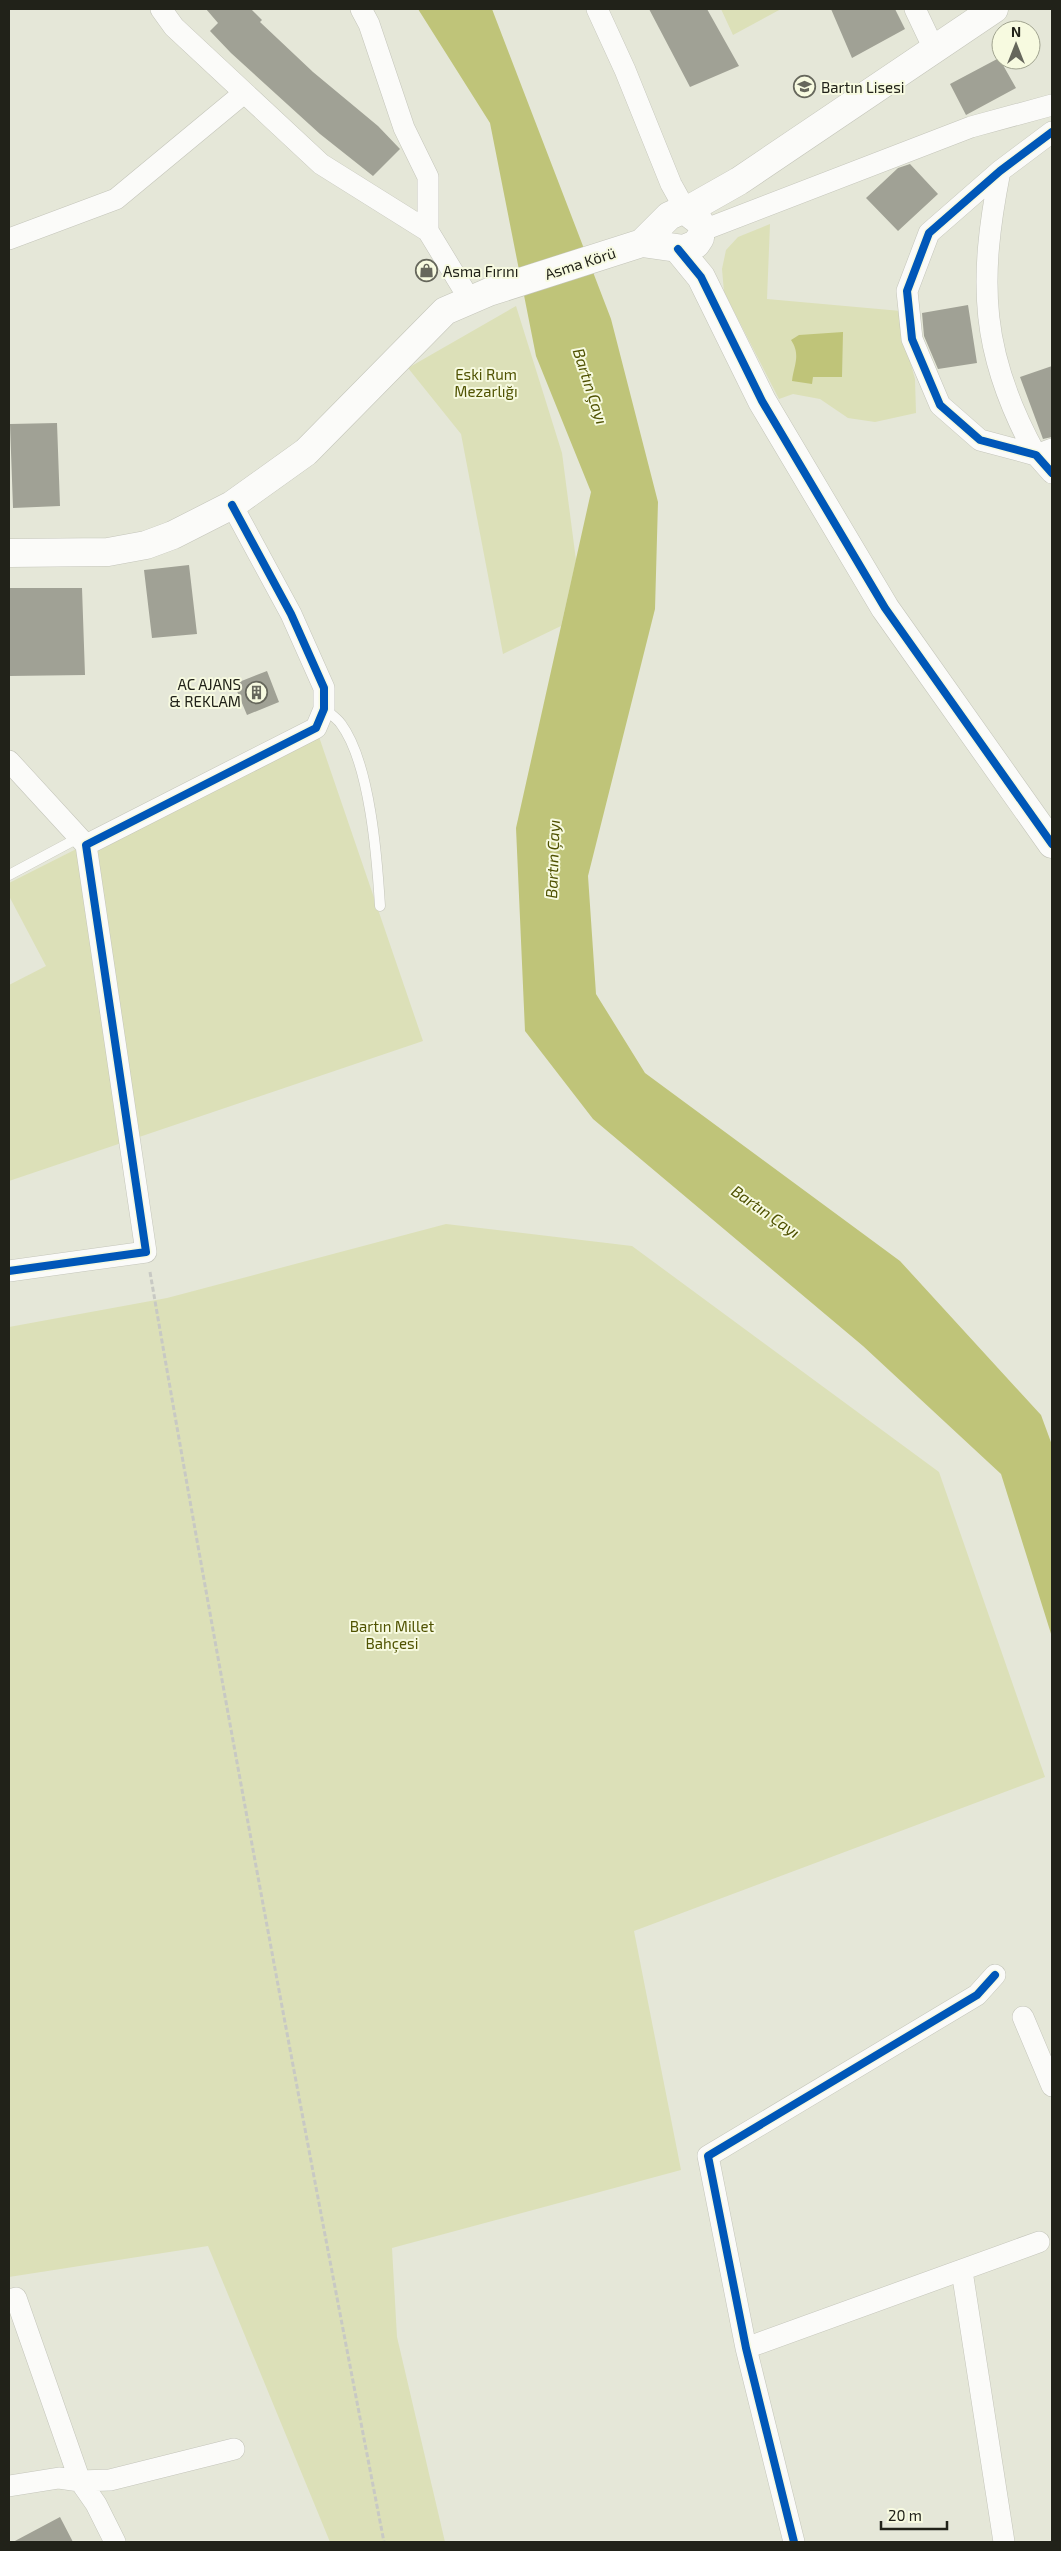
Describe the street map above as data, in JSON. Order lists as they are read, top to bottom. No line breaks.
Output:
{"streets":{"main road":["Asma Körü"]},"water":["Bartın Çayı"],"parks":["Eski Rum Mezarlığı","Bartın Millet Bahçesi"],"places":{"school or university":["Bartın Lisesi"],"shop":["Asma Fırını"],"building":["AC AJANS & REKLAM"]},"scale_bar":"20 m","north":"top"}
